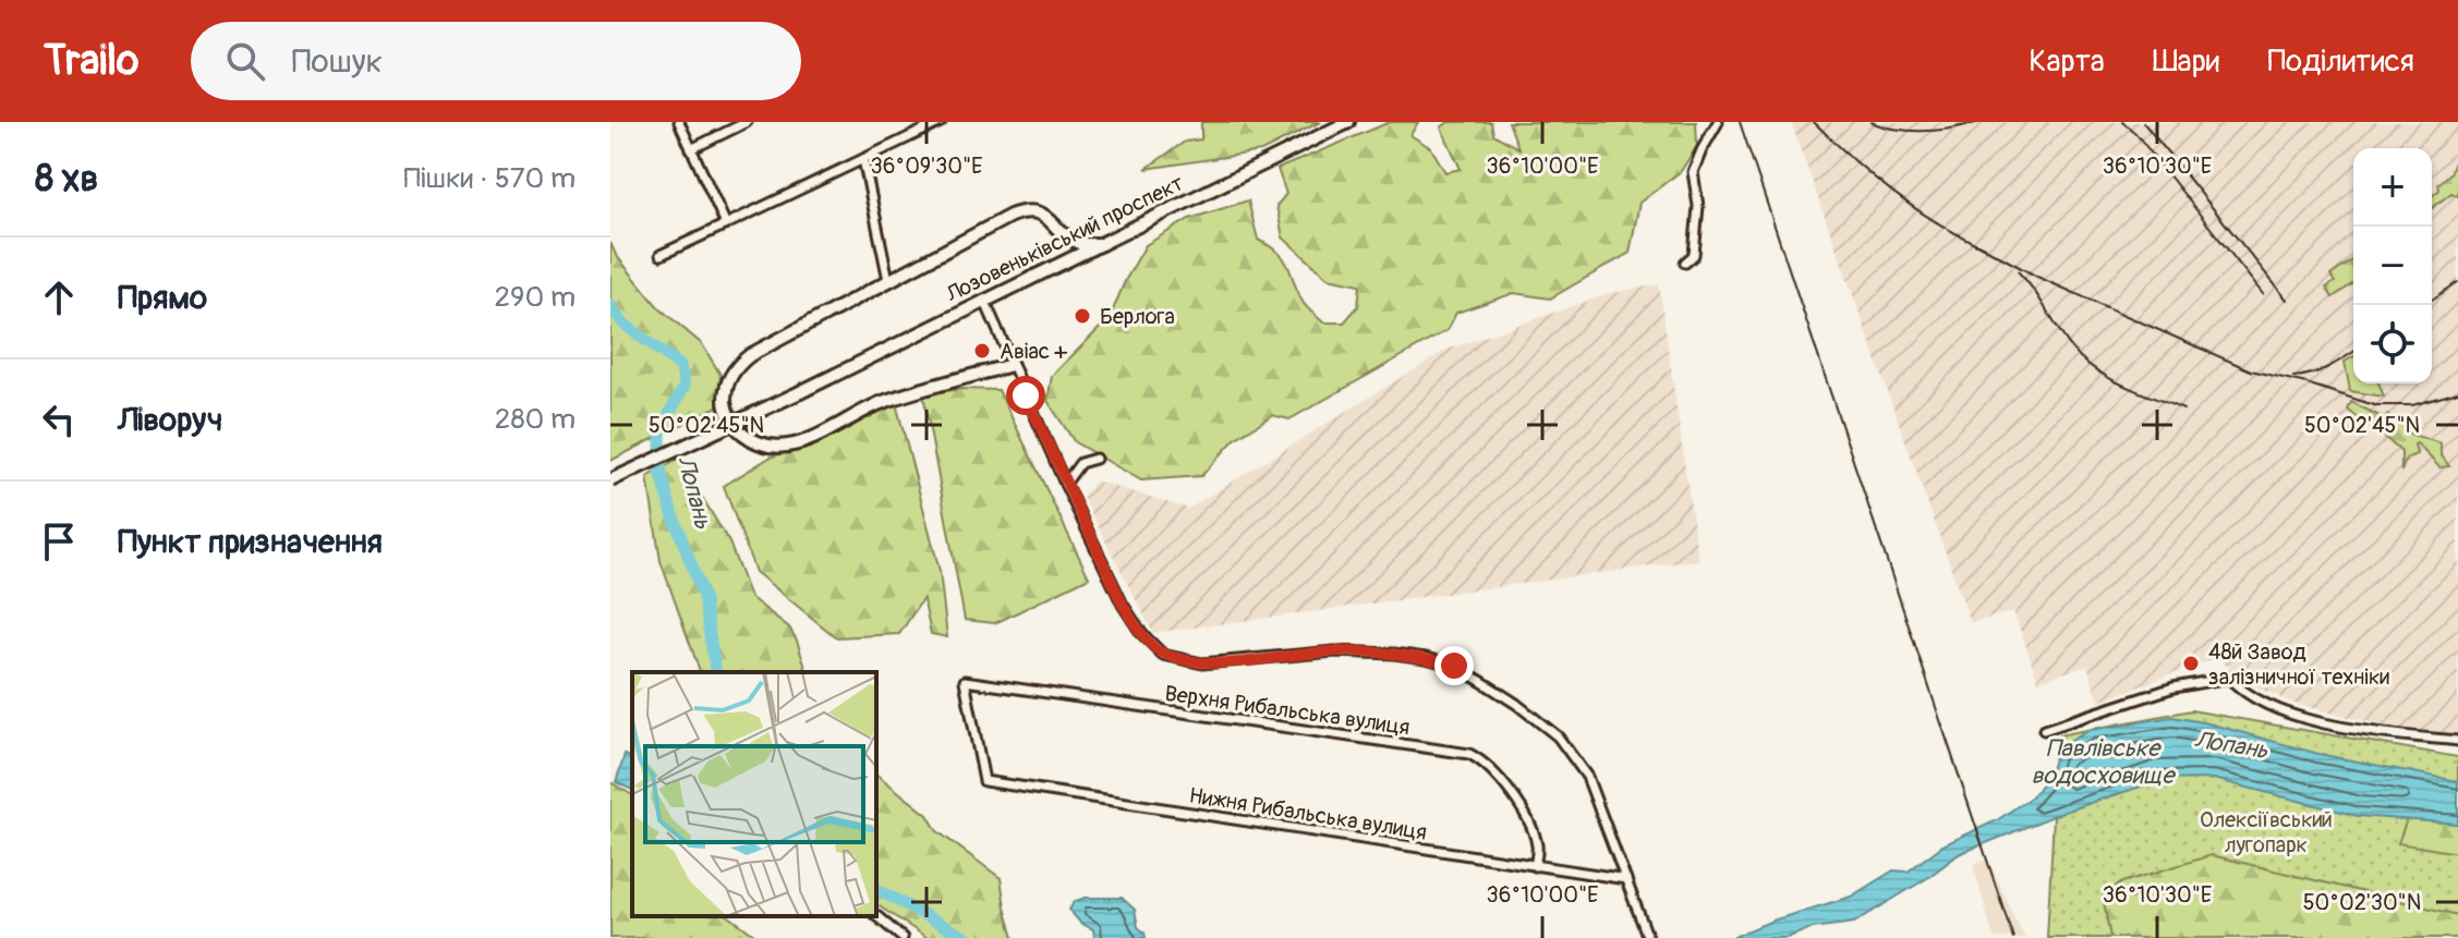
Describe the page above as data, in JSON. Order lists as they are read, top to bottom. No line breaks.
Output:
{"streets":{"highway":["Лозовеньківський проспект"],"street":["Верхня Рибальська вулиця","Нижня Рибальська вулиця"]},"crossings":[["Верхня Рибальська вулиця","Нижня Рибальська вулиця"]],"water":["Лопань","Павлівське водосховище"],"parks":["Олексіївський лугопарк"],"places":["Берлога","Авiас +","48й Завод залізничної техніки"],"page":{"header":"Trailo","search":"Пошук","nav":["Карта","Шари","Поділитися"],"heading":["8 хв","Пішки · 570 m"],"map_buttons":["+","−"],"list":[["Прямо","290 m"],["Ліворуч","280 m"],"Пункт призначення"]},"coordinates":["36°09'30\"E","36°10'00\"E","36°10'30\"E","50°02'45\"N","50°02'30\"N"]}
